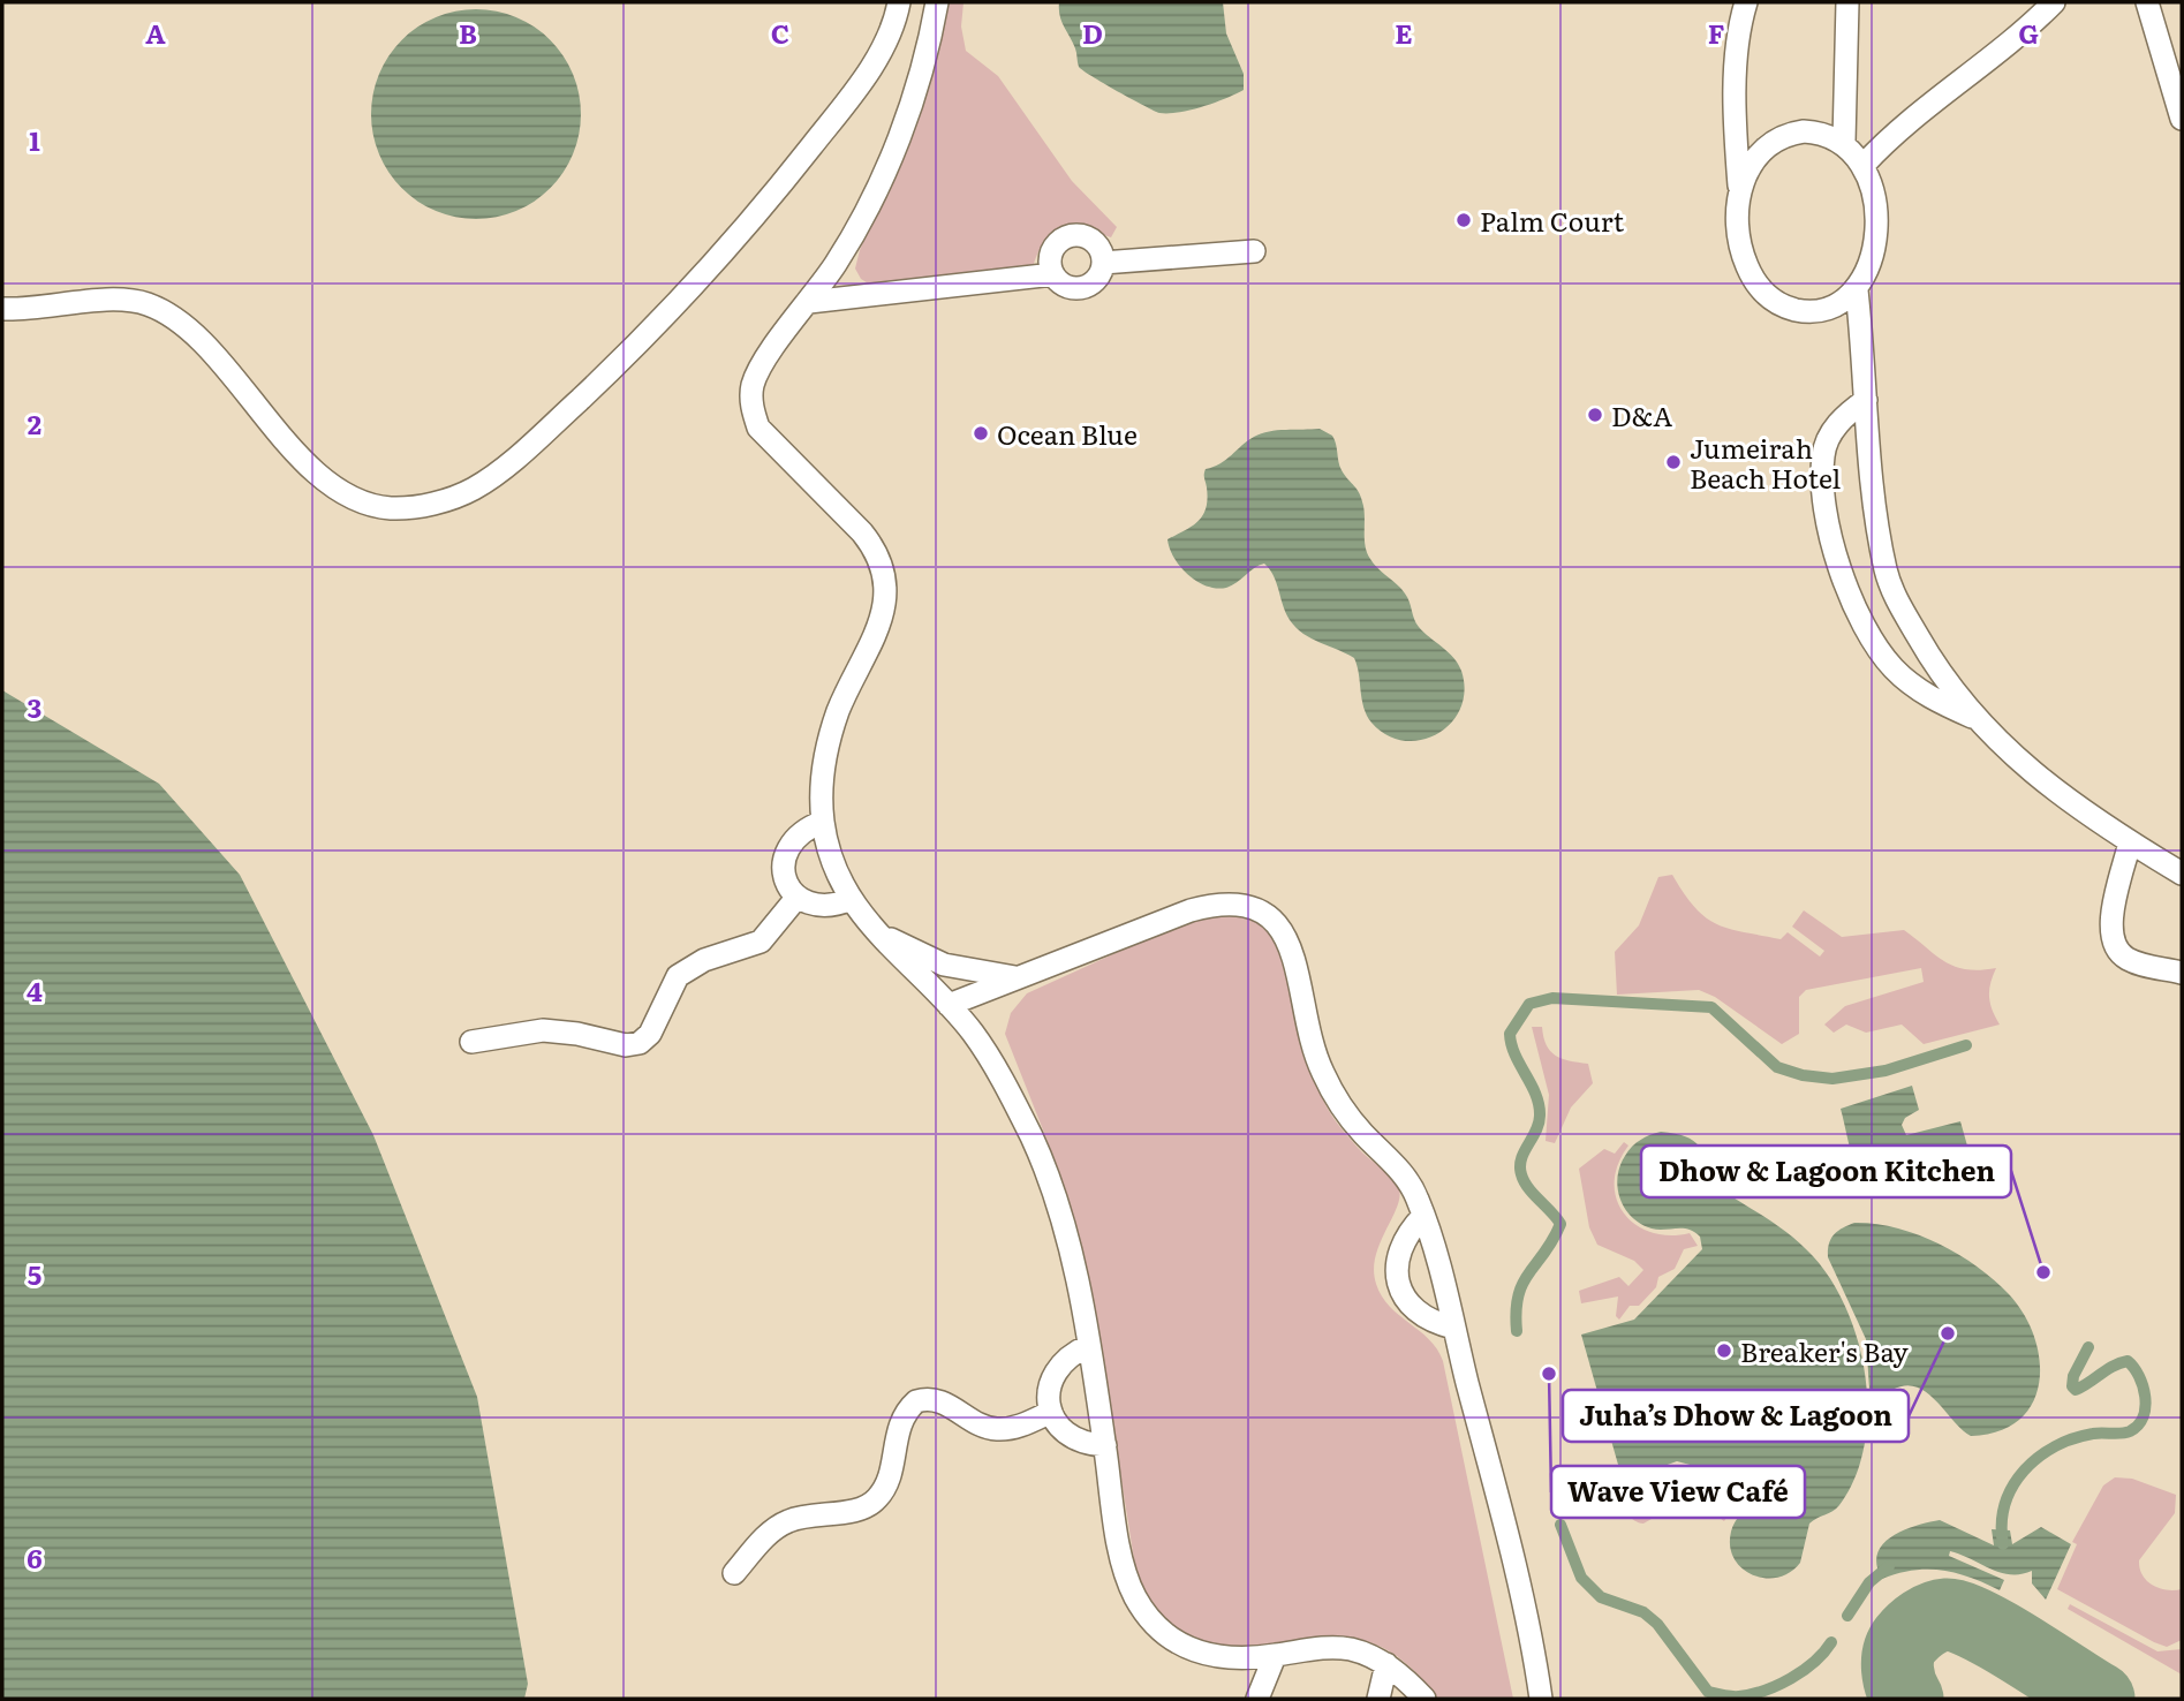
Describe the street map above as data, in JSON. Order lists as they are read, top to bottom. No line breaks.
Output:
{"places":["Palm Court","D&A","Ocean Blue","Jumeirah Beach Hotel","Dhow & Lagoon Kitchen","Juha’s Dhow & Lagoon","Breaker's Bay","Wave View Café"],"grid":{"columns":["A","B","C","D","E","F","G"],"rows":["1","2","3","4","5","6"]}}
